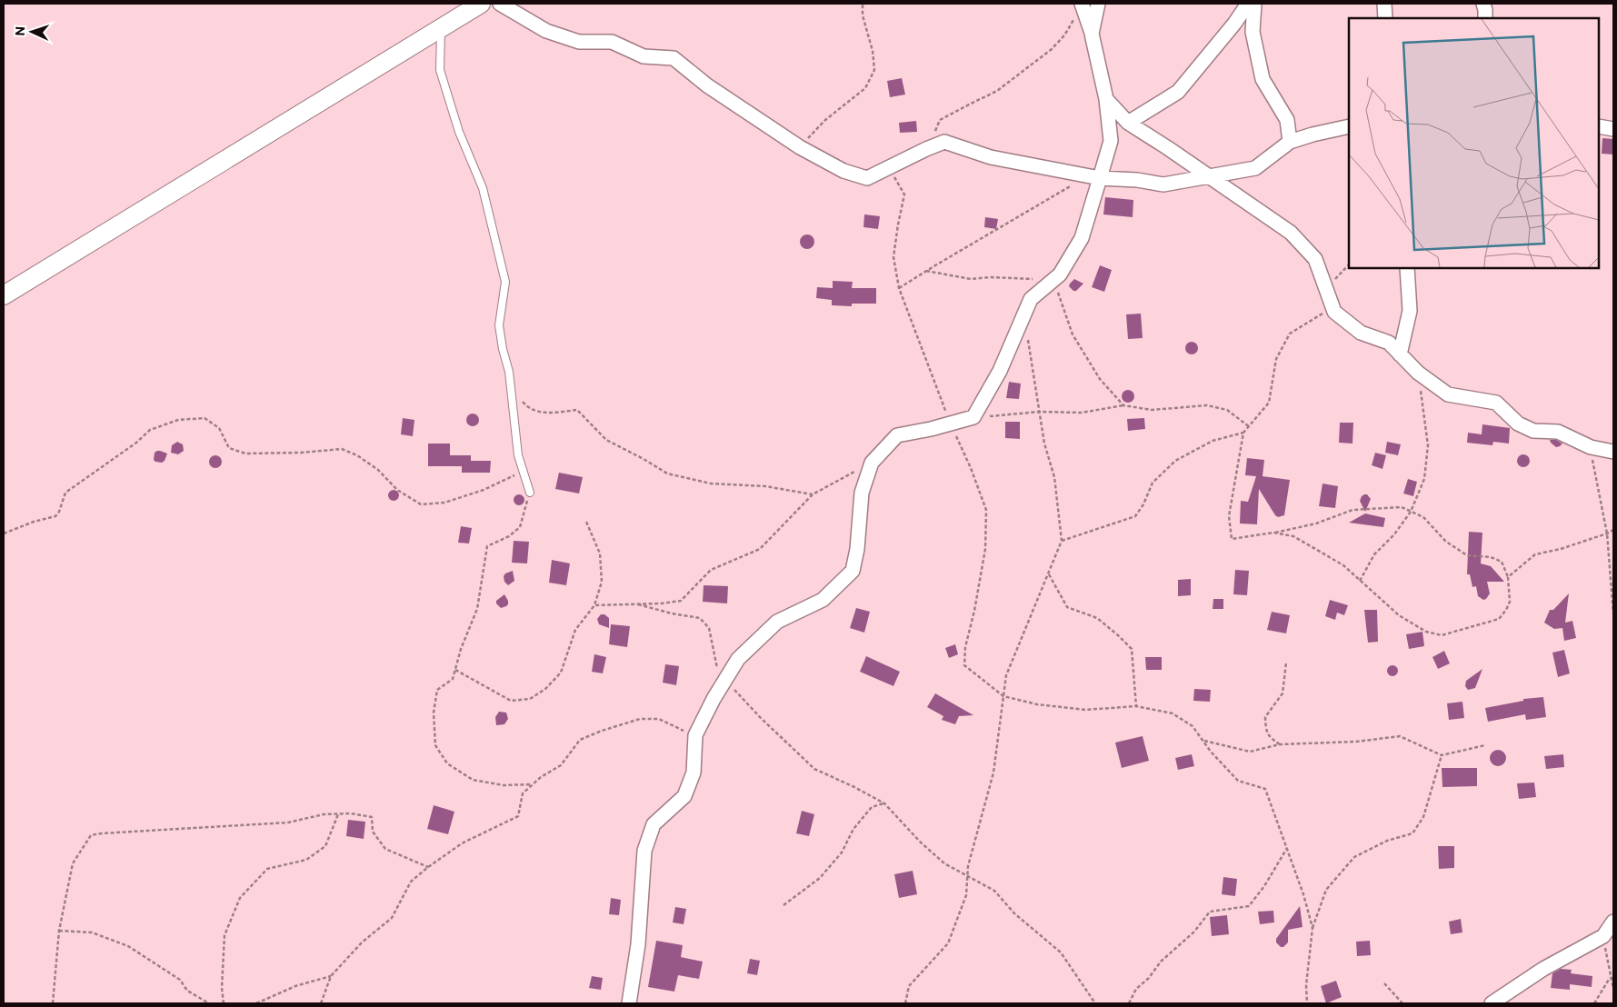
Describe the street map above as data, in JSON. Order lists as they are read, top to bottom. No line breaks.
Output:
{"north":"left"}
